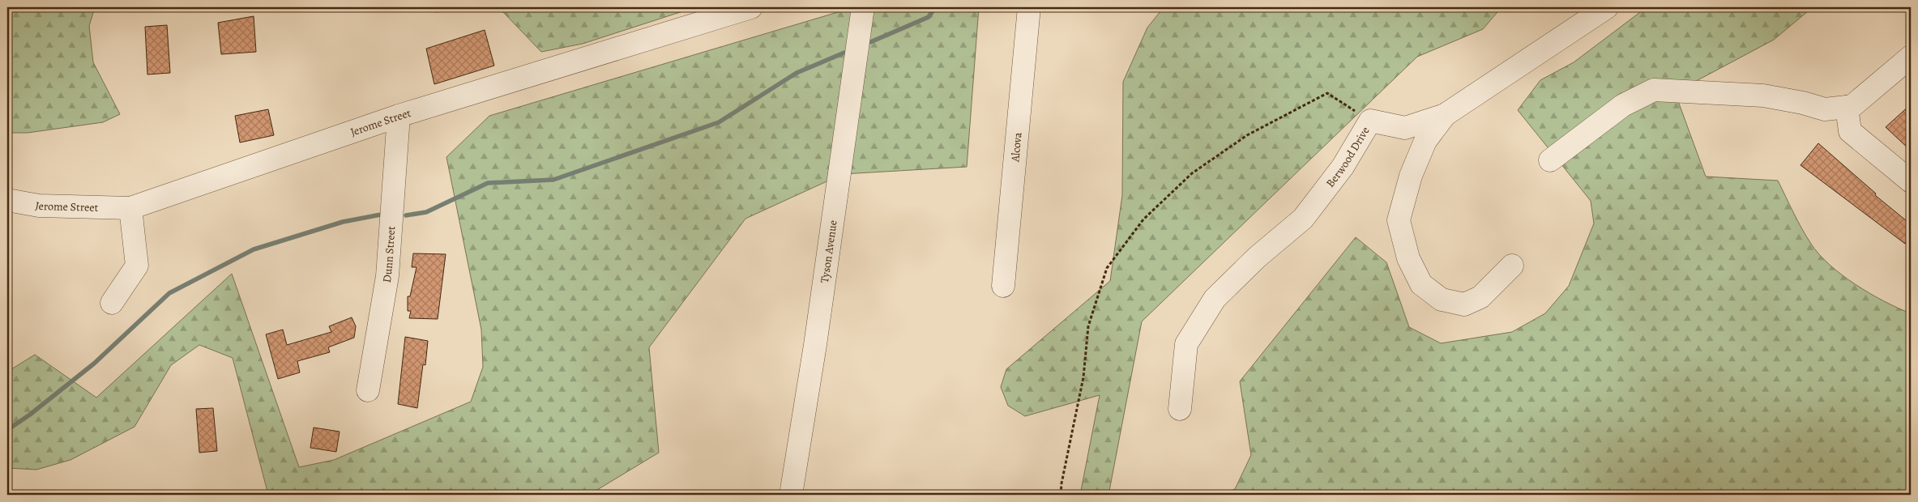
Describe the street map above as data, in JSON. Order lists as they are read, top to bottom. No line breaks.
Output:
{"streets":{"street":["Jerome Street","Alcova","Berwood Drive","Tyson Avenue","Dunn Street"]},"crossings":[["Jerome Street","Dunn Street"]]}
